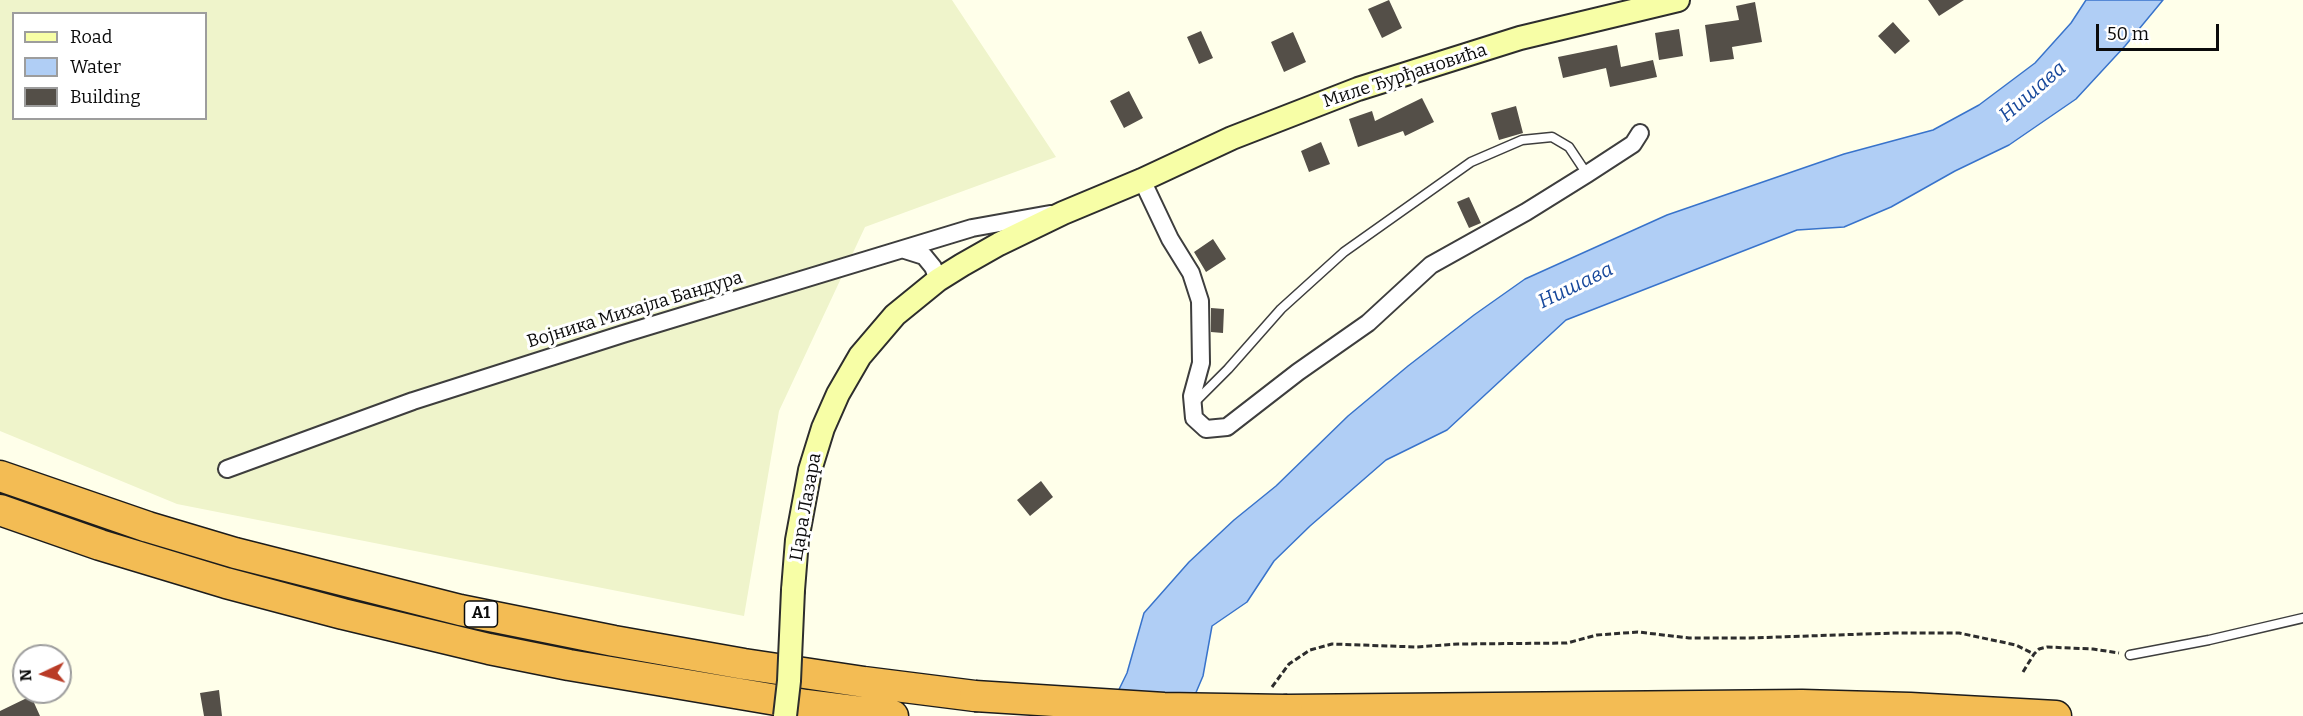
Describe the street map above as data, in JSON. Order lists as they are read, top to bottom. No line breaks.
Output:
{"streets":{"highway":["A1"],"street":["Миле Ђурђановића","Војника Михајла Бандура","Цара Лазара"]},"crossings":[["Миле Ђурђановића","Цара Лазара"],["Војника Михајла Бандура","Цара Лазара"]],"water":["Нишава"],"legend":["Road","Water","Building"],"scale_bar":"50 m","north":"left"}
